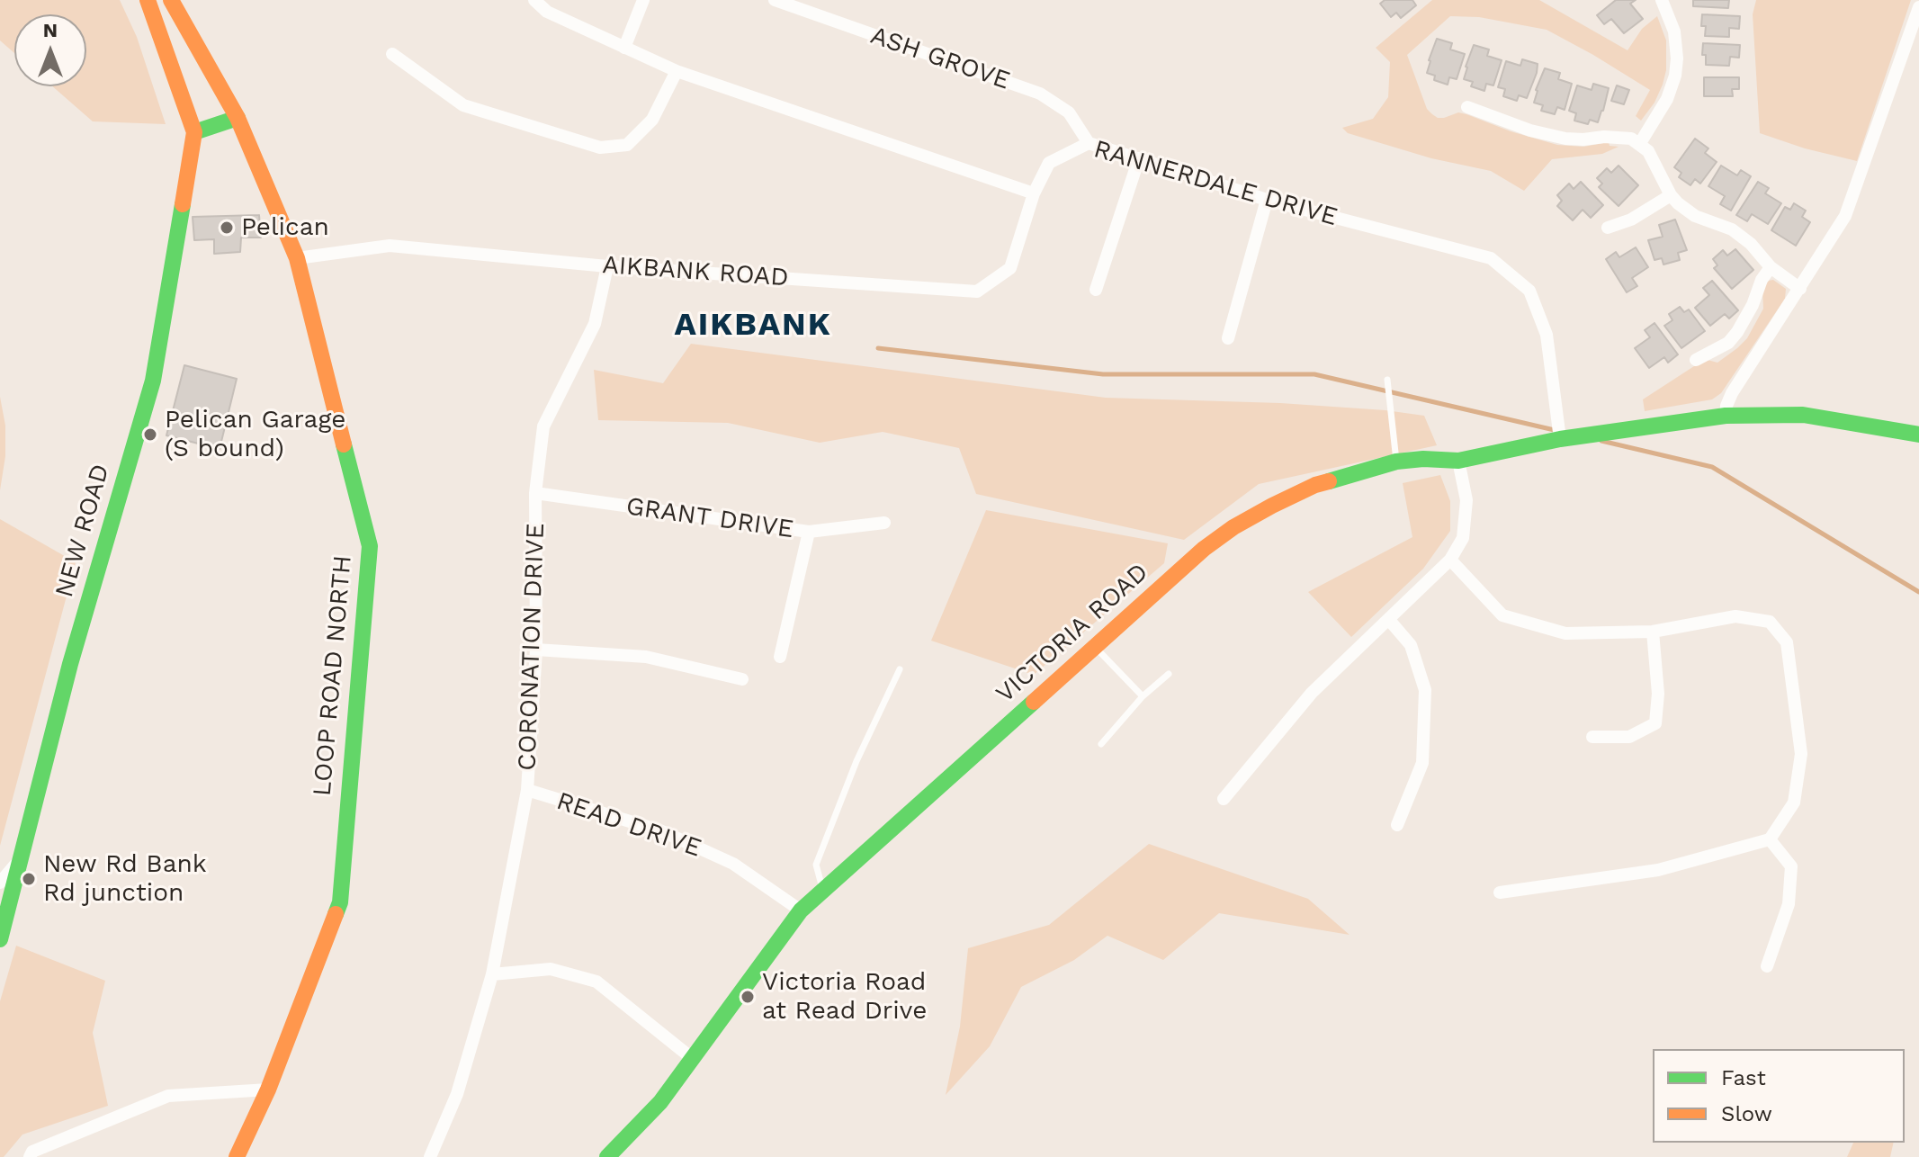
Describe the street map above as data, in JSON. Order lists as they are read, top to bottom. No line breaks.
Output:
{"streets":{"main road":["NEW ROAD","VICTORIA ROAD","LOOP ROAD NORTH"],"street":["ASH GROVE","RANNERDALE DRIVE","AIKBANK ROAD","GRANT DRIVE","CORONATION DRIVE","READ DRIVE"]},"crossings":[["ASH GROVE","RANNERDALE DRIVE"],["RANNERDALE DRIVE","AIKBANK ROAD"],["RANNERDALE DRIVE","VICTORIA ROAD"],["AIKBANK ROAD","CORONATION DRIVE"],["AIKBANK ROAD","LOOP ROAD NORTH"],["GRANT DRIVE","CORONATION DRIVE"],["VICTORIA ROAD","READ DRIVE"],["CORONATION DRIVE","READ DRIVE"]],"districts":["AIKBANK"],"places":["Pelican","Pelican Garage (S bound)","New Rd Bank Rd junction","Victoria Road at Read Drive"],"legend":["Fast","Slow"],"north":"top"}
